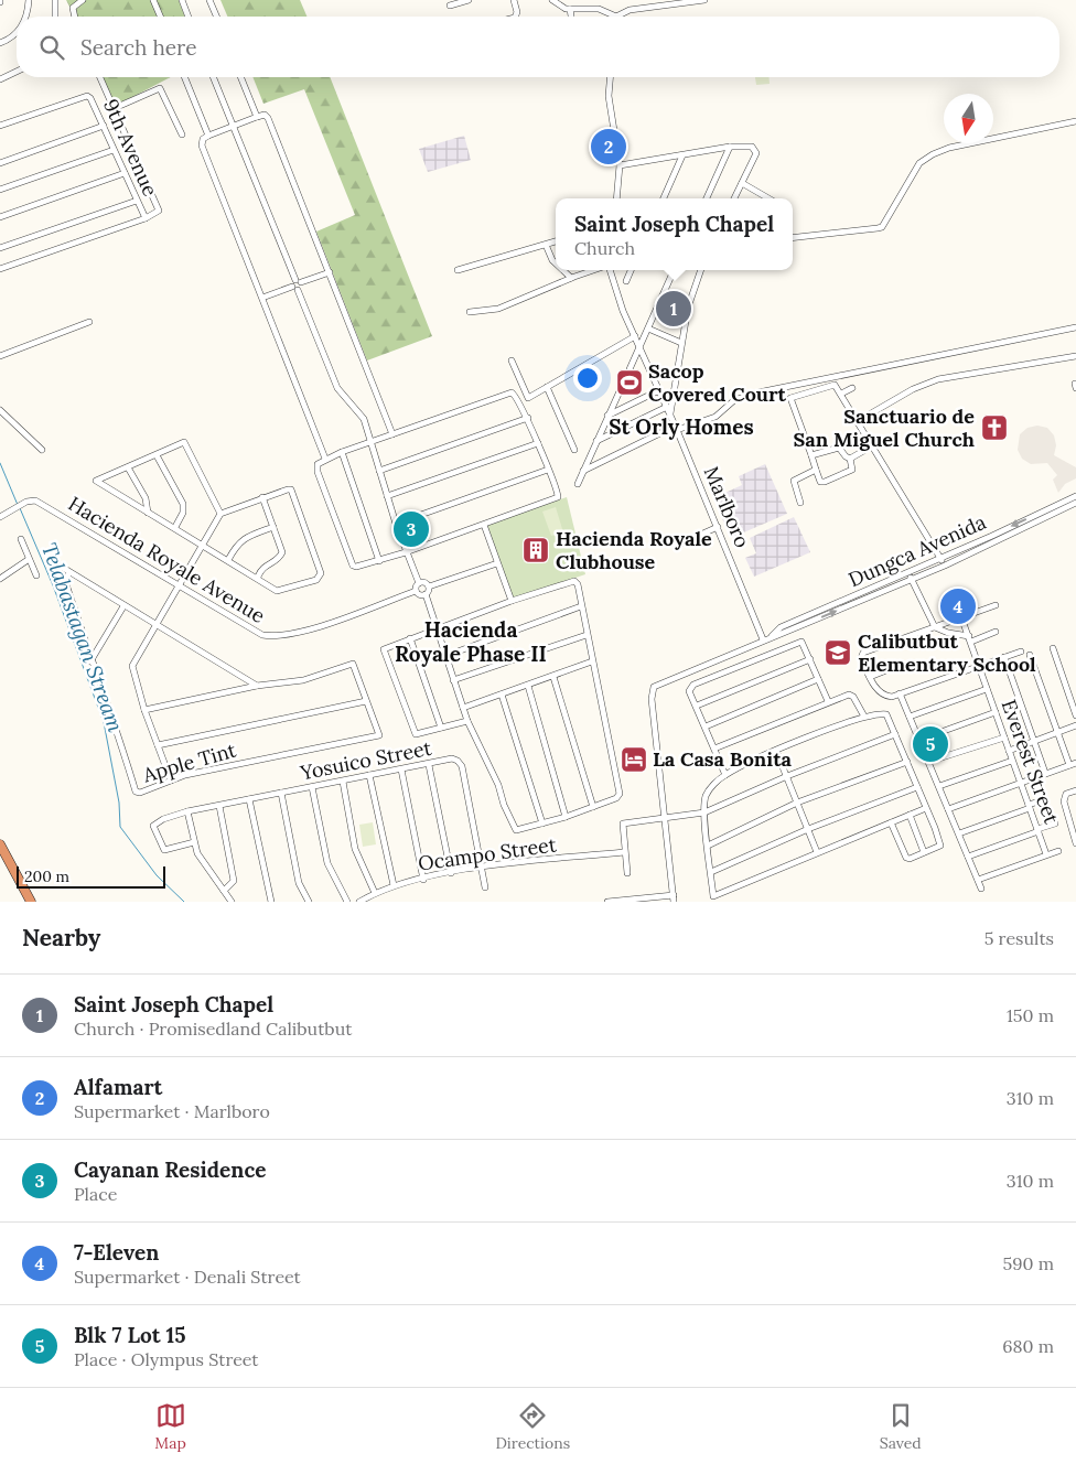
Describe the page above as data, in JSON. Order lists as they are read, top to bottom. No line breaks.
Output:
{"streets":{"street":["9th Avenue","Marlboro","Dungca Avenida","Hacienda Royale Avenue","Yosuico Street","Everest Street","Apple Tint","Ocampo Street"]},"crossings":[["Marlboro","Dungca Avenida"],["Yosuico Street","Ocampo Street"]],"districts":["St Orly Homes","Hacienda Royale Phase II"],"water":["Telabastagan Stream"],"places":{"sports":["Sacop Covered Court"],"church":["Sanctuario de San Miguel Church"],"building":["Hacienda Royale Clubhouse"],"school or university":["Calibutbut Elementary School"],"hotel":["La Casa Bonita"]},"scale_bar":"200 m","north":"bottom","page":{"search":"Search here","pins":["2","1","3","4","5"],"popup":["Saint Joseph Chapel","Church"],"scale":"200 m","heading":["Nearby","5 results"],"list":[{"mark":"1","name":"Saint Joseph Chapel","note":"Church · Promisedland Calibutbut","value":"150 m"},{"mark":"2","name":"Alfamart","note":"Supermarket · Marlboro","value":"310 m"},{"mark":"3","name":"Cayanan Residence","note":"Place","value":"310 m"},{"mark":"4","name":"7-Eleven","note":"Supermarket · Denali Street","value":"590 m"},{"mark":"5","name":"Blk 7 Lot 15","note":"Place · Olympus Street","value":"680 m"}],"nav":["Map","Directions","Saved"]}}
